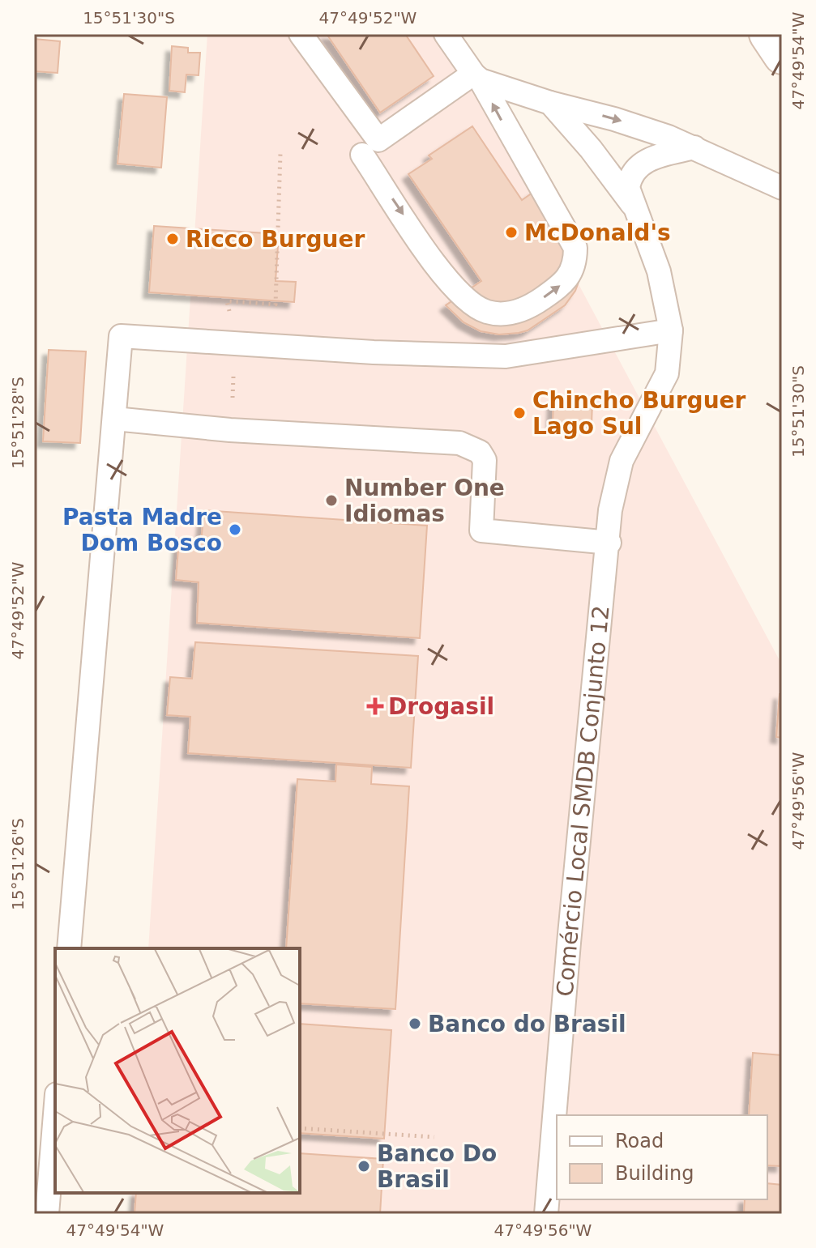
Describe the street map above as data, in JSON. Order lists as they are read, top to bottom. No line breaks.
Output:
{"streets":{"lane":["Comércio Local SMDB Conjunto 12"]},"places":{"other":["McDonald's","Ricco Burguer","Chincho Burguer Lago Sul","Number One Idiomas","Pasta Madre Dom Bosco","Banco do Brasil","Banco Do Brasil"],"health":["Drogasil"]},"legend":["Road","Building"],"coordinates":["15°51'30\"S","47°49'52\"W","47°49'54\"W","15°51'28\"S","47°49'56\"W","15°51'26\"S"]}
